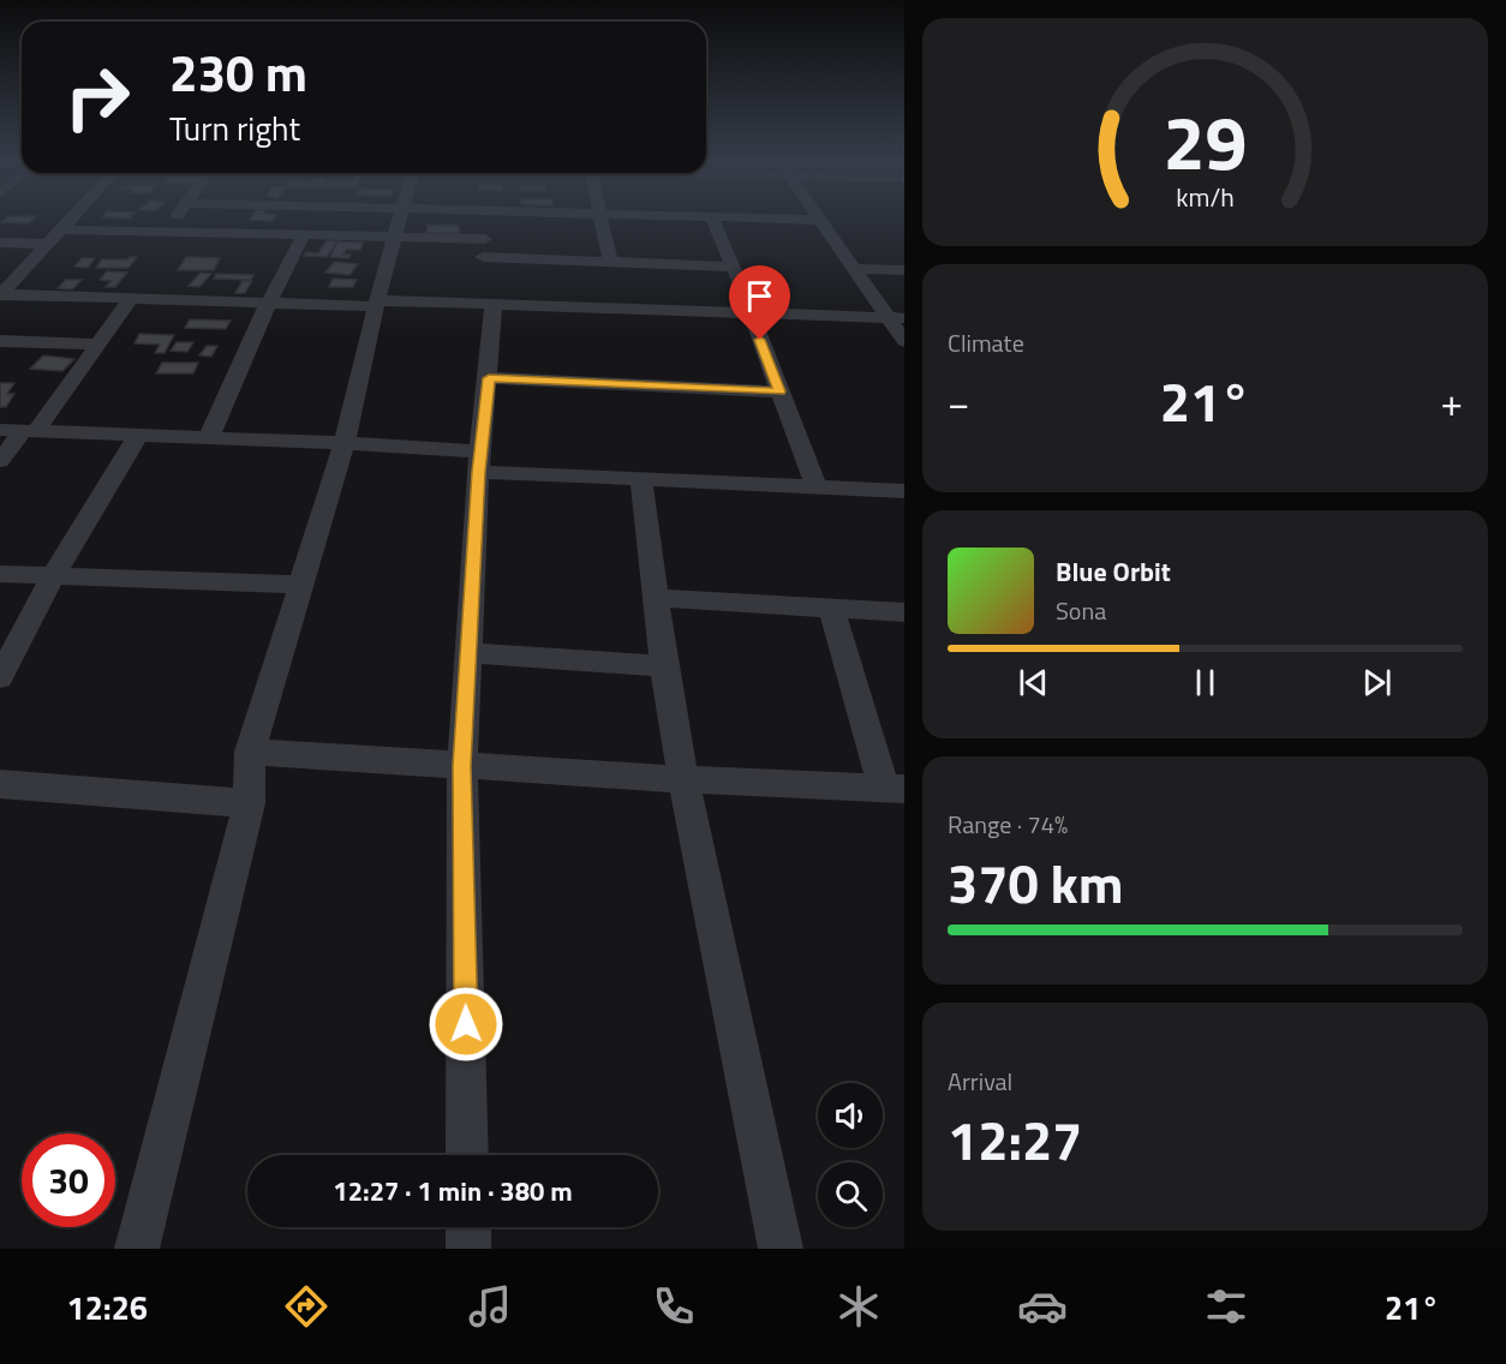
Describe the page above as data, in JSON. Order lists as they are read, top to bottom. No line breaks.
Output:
{"page":{"turn":["230 m","Turn right"],"tile":["Climate",["Range · 74%","370 km"],["Arrival","12:27"]],"heat":["−","21°","+"],"song":["Blue Orbit","Sona"],"limit":"30","trip":"12:27 · 1 min · 380 m","tabs":["12:26","21°"],"gauge":["29","km/h"]}}
